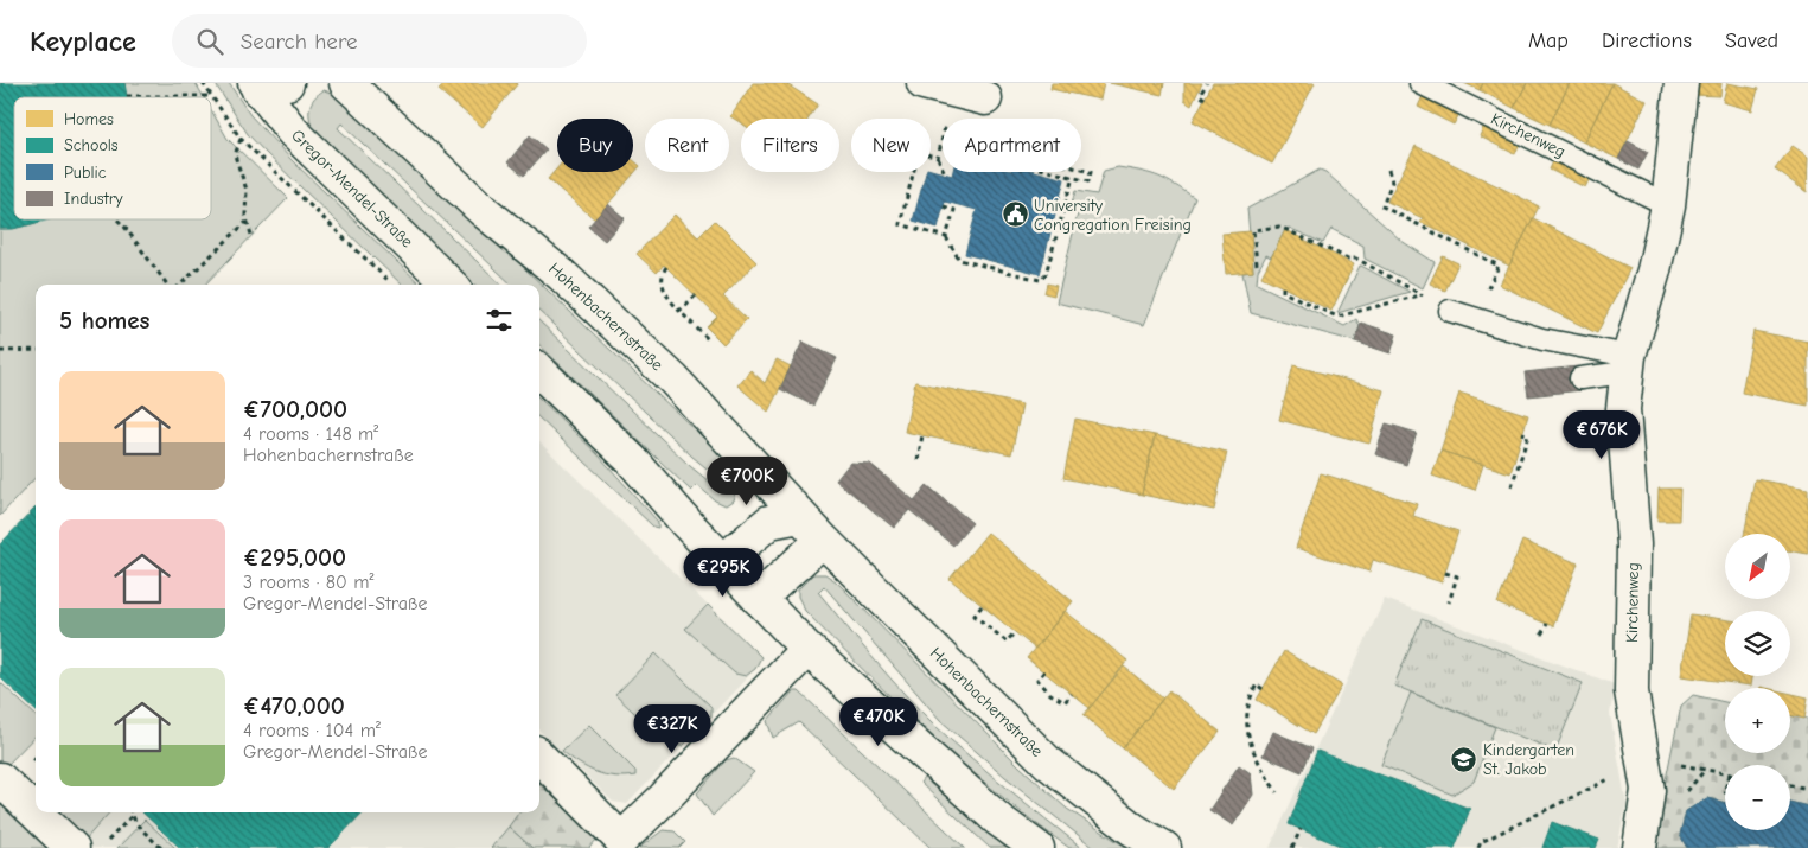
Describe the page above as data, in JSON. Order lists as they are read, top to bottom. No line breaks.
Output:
{"streets":{"street":["Kirchenweg","Gregor-Mendel-Straße","Hohenbachernstraße"]},"places":{"public building":["University Congregation Freising"],"school or university":["Kindergarten St. Jakob"]},"legend":["Homes","Schools","Public","Industry"],"north":"bottom left","page":{"header":"Keyplace","search":"Search here","nav":["Map","Directions","Saved"],"chip":["Buy","Rent","Filters","New","Apartment"],"heading":"5 homes","list":[{"name":"€700,000","note":"4 rooms · 148 m² · Hohenbachernstraße"},{"name":"€295,000","note":"3 rooms · 80 m² · Gregor-Mendel-Straße"},{"name":"€470,000","note":"4 rooms · 104 m² · Gregor-Mendel-Straße"}],"price":["€676K","€700K","€295K","€470K","€327K"],"map_buttons":["+","−"]}}
